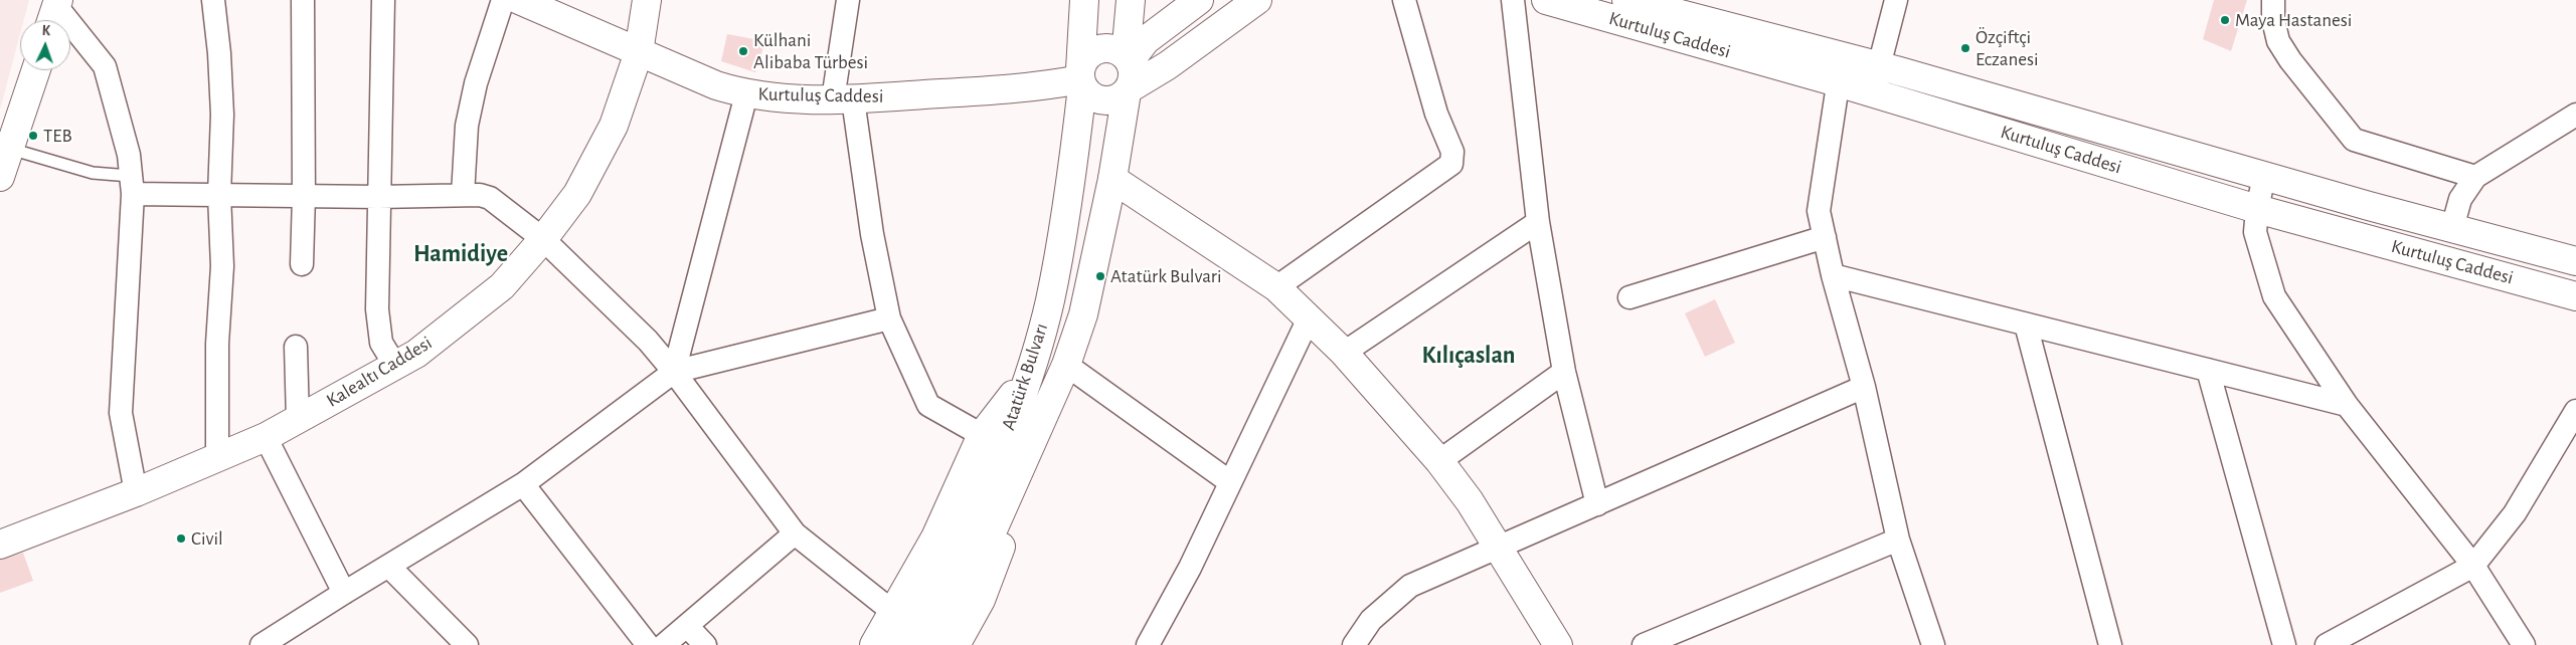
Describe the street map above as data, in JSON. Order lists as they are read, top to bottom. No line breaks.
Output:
{"streets":{"main road":["Kurtuluş Caddesi","Kalealtı Caddesi","Atatürk Bulvarı"]},"crossings":[["Kurtuluş Caddesi","Kalealtı Caddesi"],["Kurtuluş Caddesi","Atatürk Bulvarı"]],"districts":["Hamidiye","Kılıçaslan"],"places":["Maya Hastanesi","Özçiftçi Eczanesi","Külhani Alibaba Türbesi","TEB","Atatürk Bulvari","Civil"],"north":"top"}
